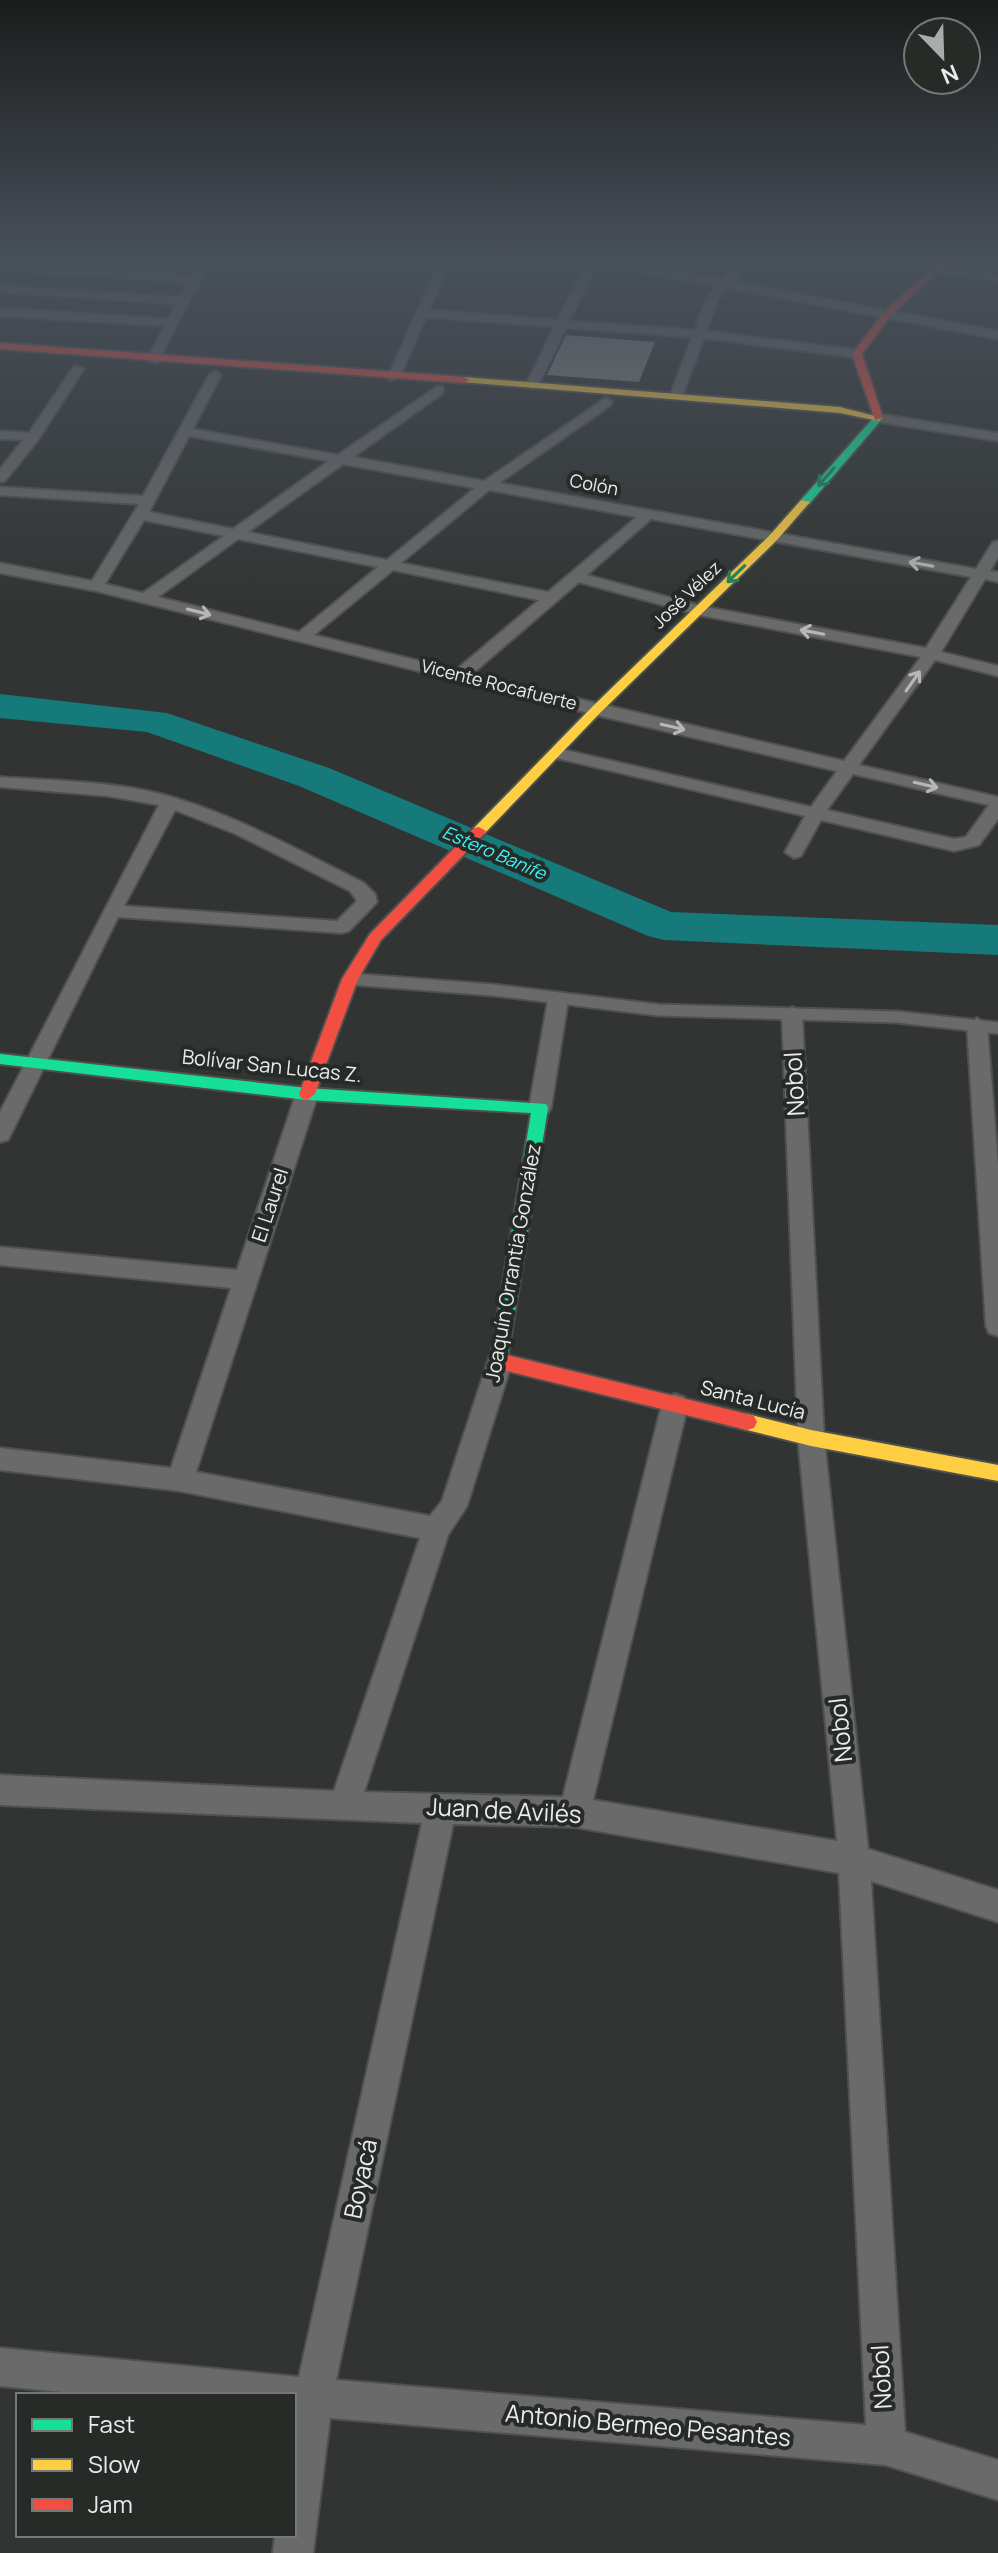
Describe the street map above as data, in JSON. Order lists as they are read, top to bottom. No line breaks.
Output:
{"streets":{"street":["Colón","José Vélez","Vicente Rocafuerte","Bolívar San Lucas Z.","Nobol","El Laurel","Joaquín Orrantia González","Santa Lucía","Juan de Avilés","Boyacá","Antonio Bermeo Pesantes"]},"crossings":[["Colón","José Vélez"],["José Vélez","Vicente Rocafuerte"],["José Vélez","El Laurel"],["Bolívar San Lucas Z.","El Laurel"],["Bolívar San Lucas Z.","Joaquín Orrantia González"],["Nobol","Santa Lucía"],["Nobol","Juan de Avilés"],["Nobol","Antonio Bermeo Pesantes"],["Joaquín Orrantia González","Santa Lucía"],["Joaquín Orrantia González","Juan de Avilés"],["Juan de Avilés","Boyacá"],["Boyacá","Antonio Bermeo Pesantes"]],"one_way":["José Vélez"],"water":["Estero Banife"],"legend":["Fast","Slow","Jam"],"north":"bottom right"}
